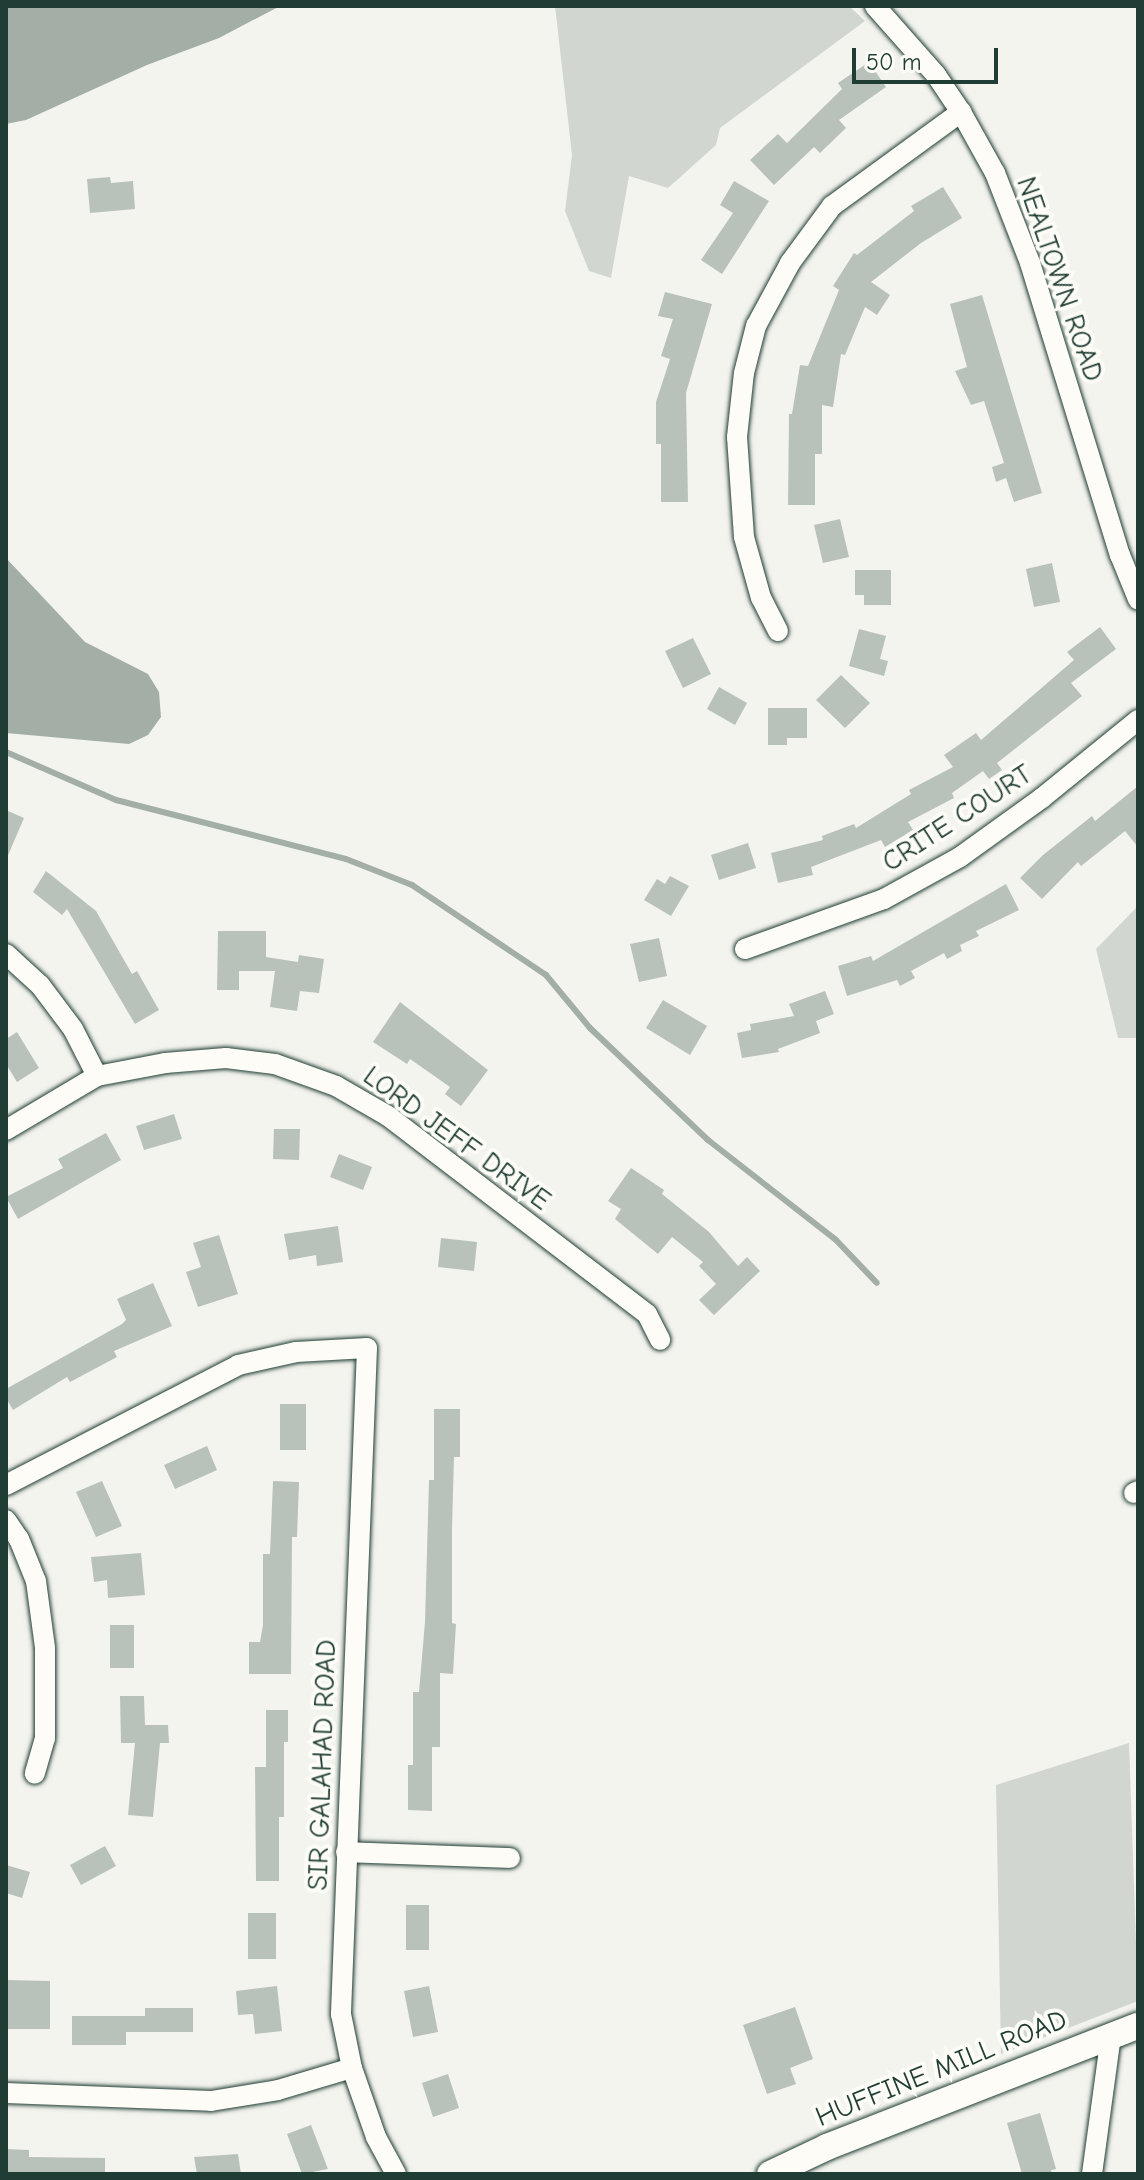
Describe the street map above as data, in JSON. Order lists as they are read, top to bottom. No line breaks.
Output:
{"streets":{"main road":["HUFFINE MILL ROAD"],"street":["NEALTOWN ROAD","CRITE COURT","LORD JEFF DRIVE","SIR GALAHAD ROAD"]},"scale_bar":"50 m"}
